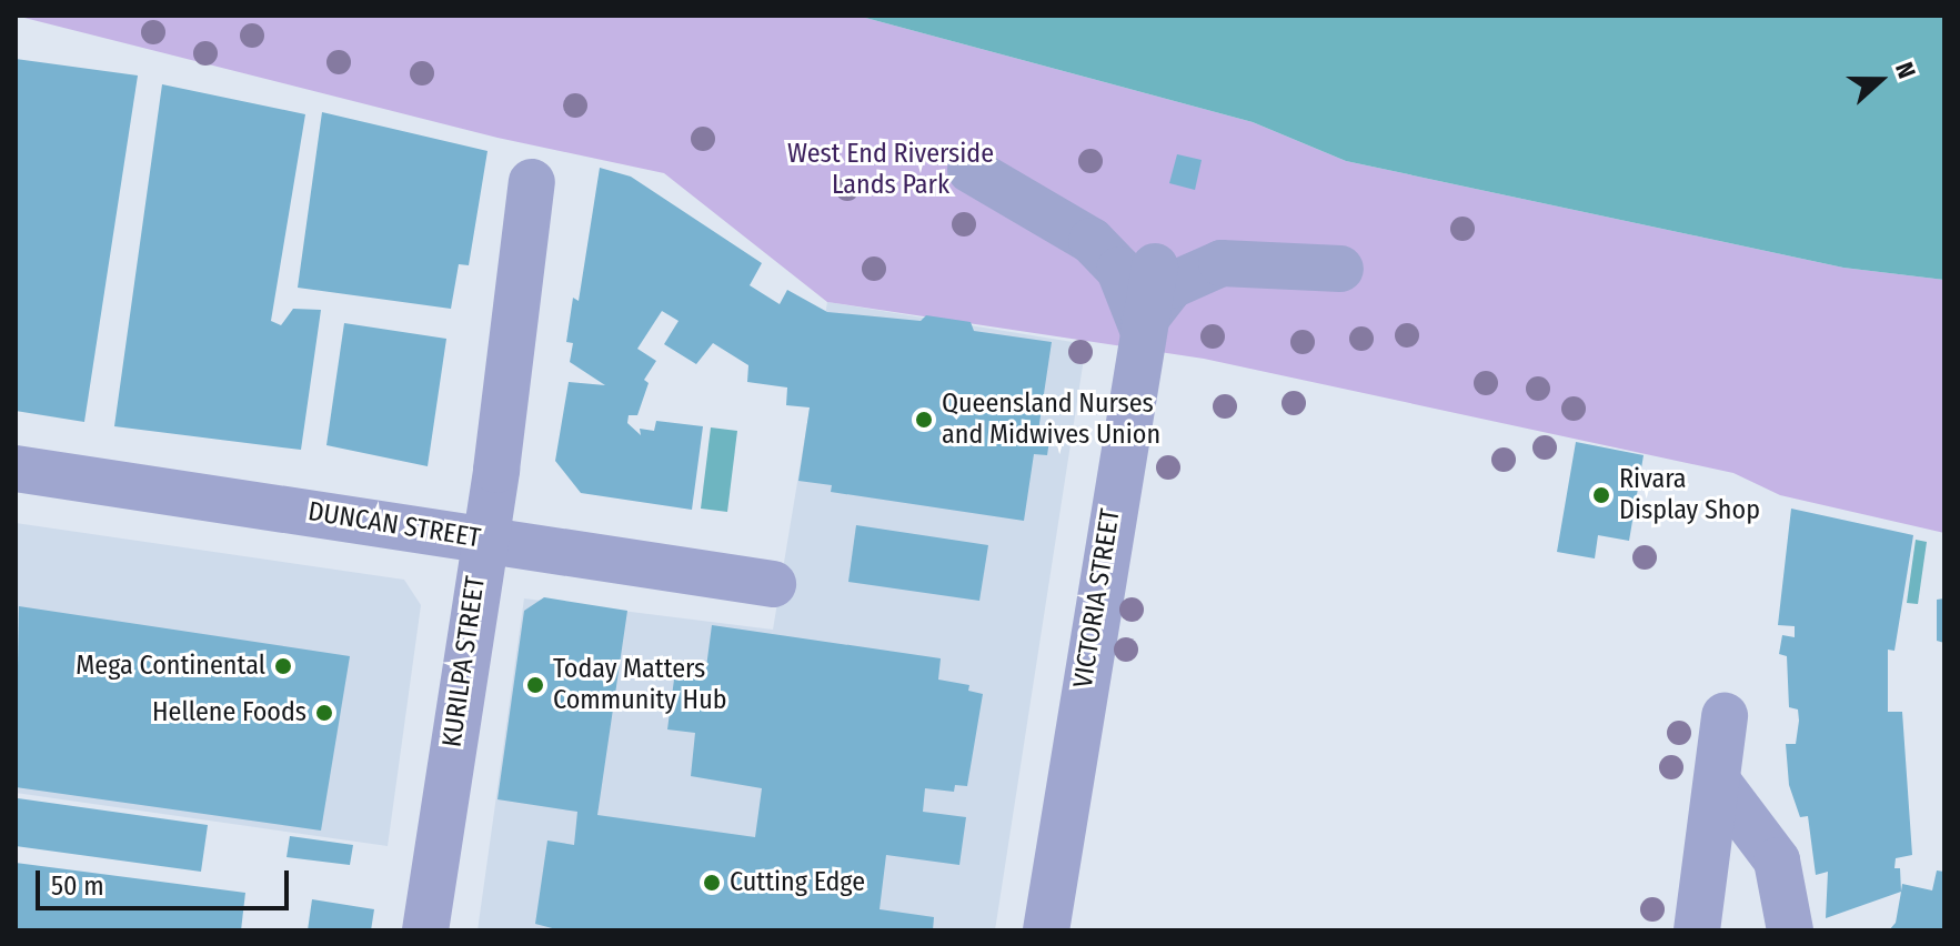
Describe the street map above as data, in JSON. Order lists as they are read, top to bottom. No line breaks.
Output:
{"streets":{"street":["DUNCAN STREET","VICTORIA STREET","KURILPA STREET"]},"crossings":[["DUNCAN STREET","KURILPA STREET"]],"parks":["West End Riverside Lands Park"],"places":["Queensland Nurses and Midwives Union","Rivara Display Shop","Mega Continental","Today Matters Community Hub","Hellene Foods","Cutting Edge"],"scale_bar":"50 m","north":"right"}
